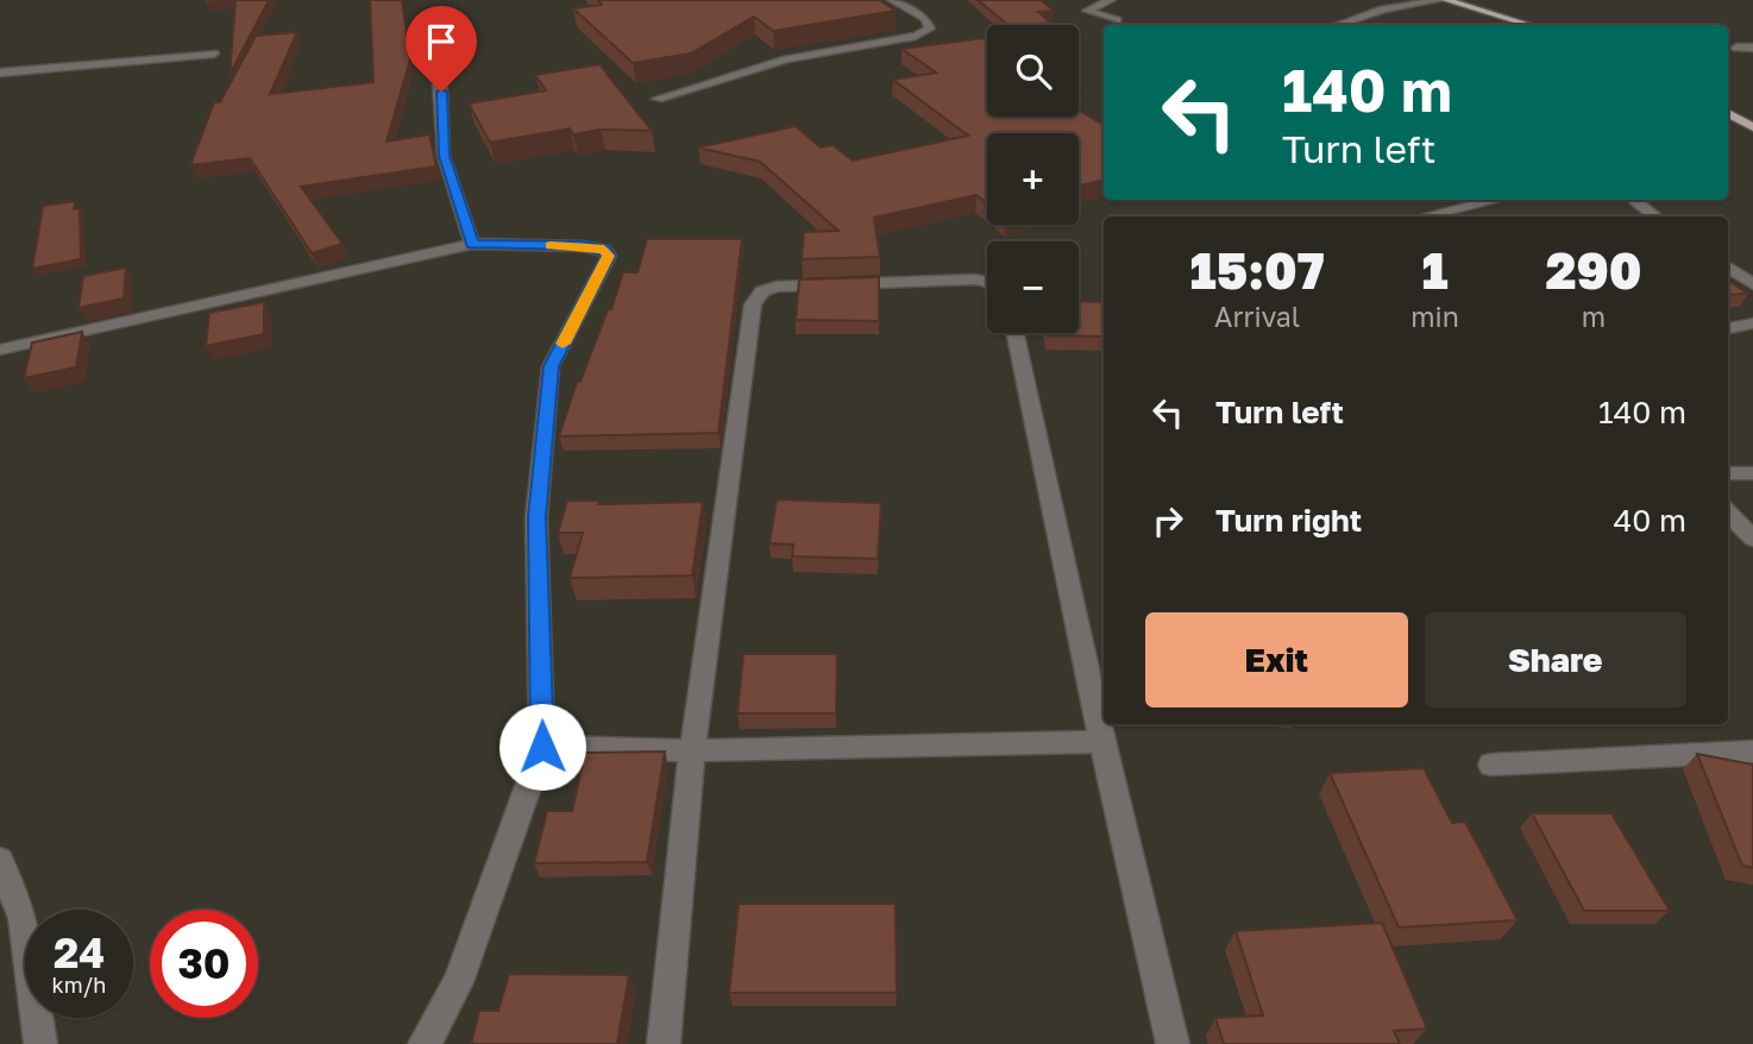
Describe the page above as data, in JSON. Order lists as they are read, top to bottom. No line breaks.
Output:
{"page":{"map_buttons":["+","−"],"turn":["140 m","Turn left"],"eta":["15:07","Arrival","1","min","290","m"],"list":[{"name":"Turn left","value":"140 m"},{"name":"Turn right","value":"40 m"}],"buttons":["Exit","Share"],"speed":"24 km/h","limit":"30"}}
